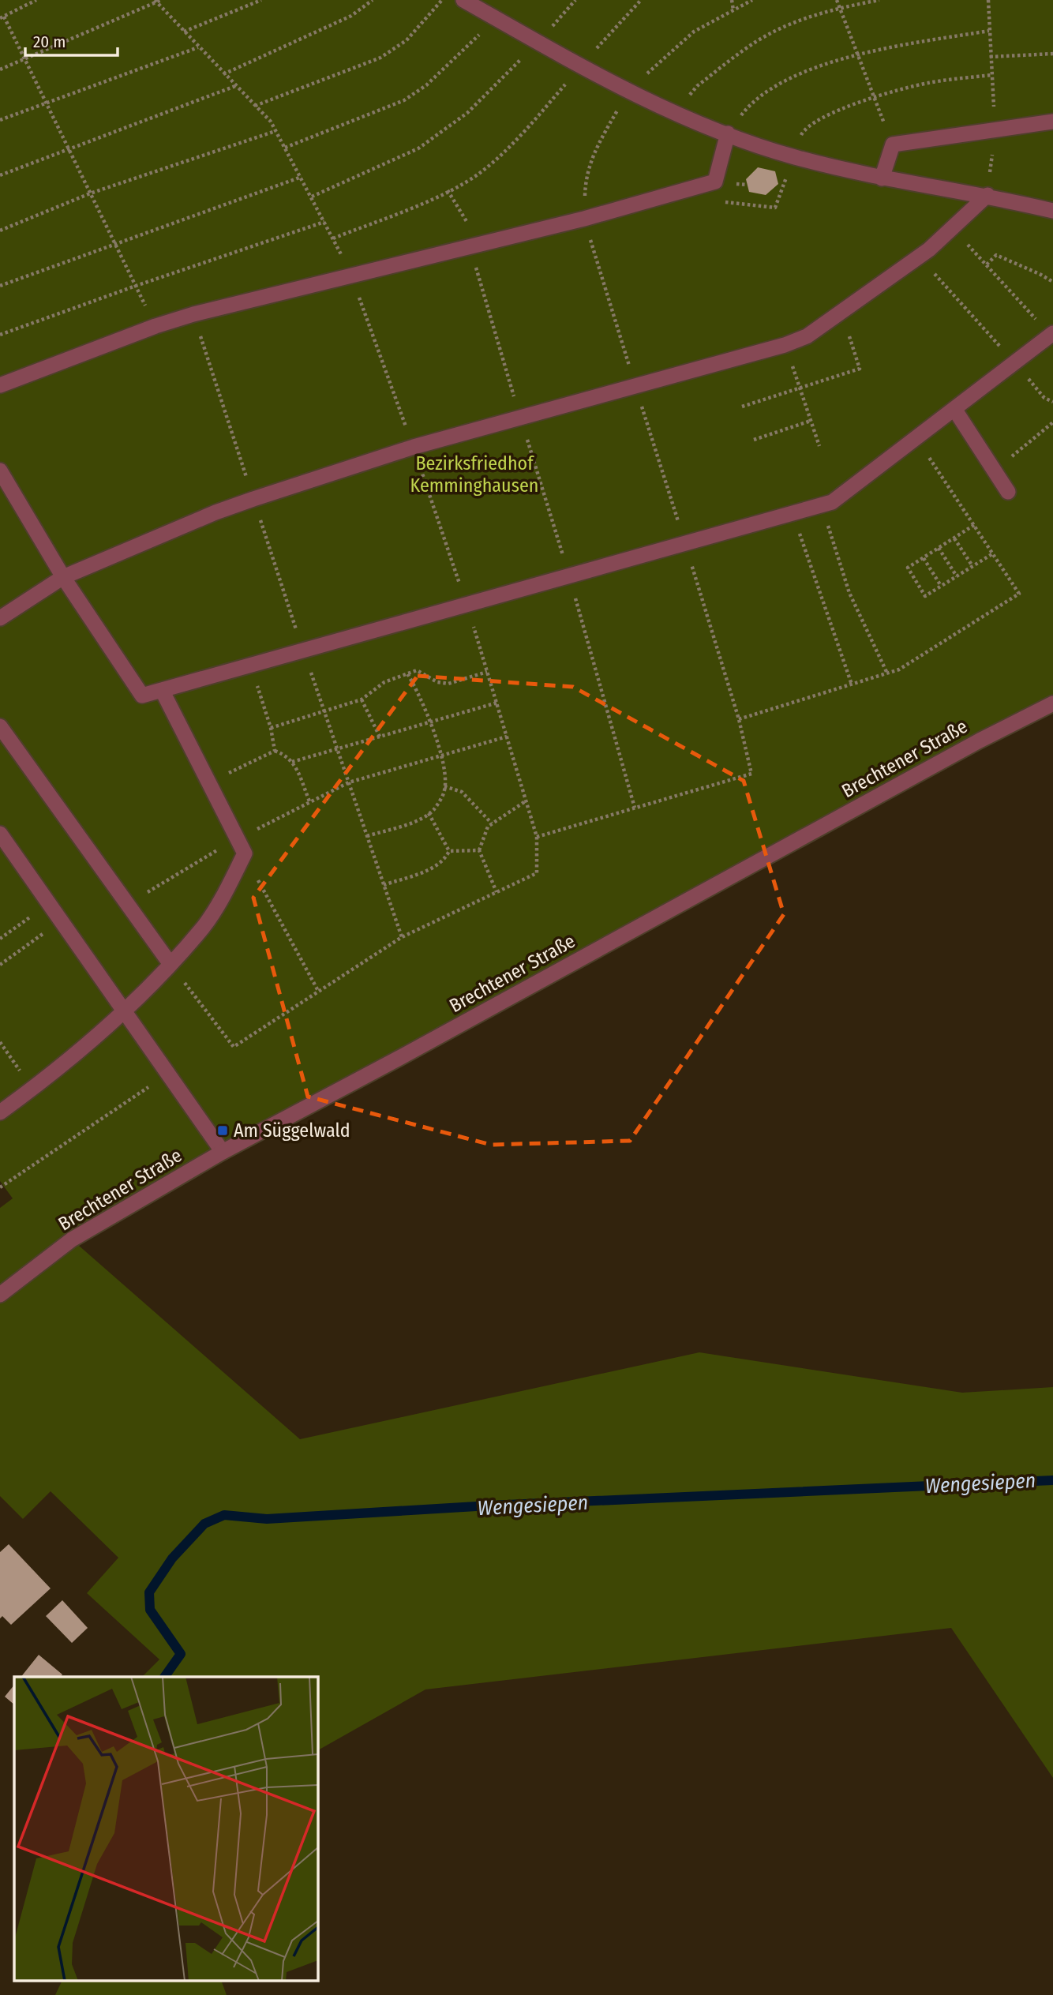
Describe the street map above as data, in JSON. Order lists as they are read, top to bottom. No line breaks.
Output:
{"streets":{"street":["Brechtener Straße"]},"water":["Wengesiepen"],"parks":["Bezirksfriedhof Kemminghausen"],"places":{"transit":["Am Süggelwald"]},"scale_bar":"20 m"}
